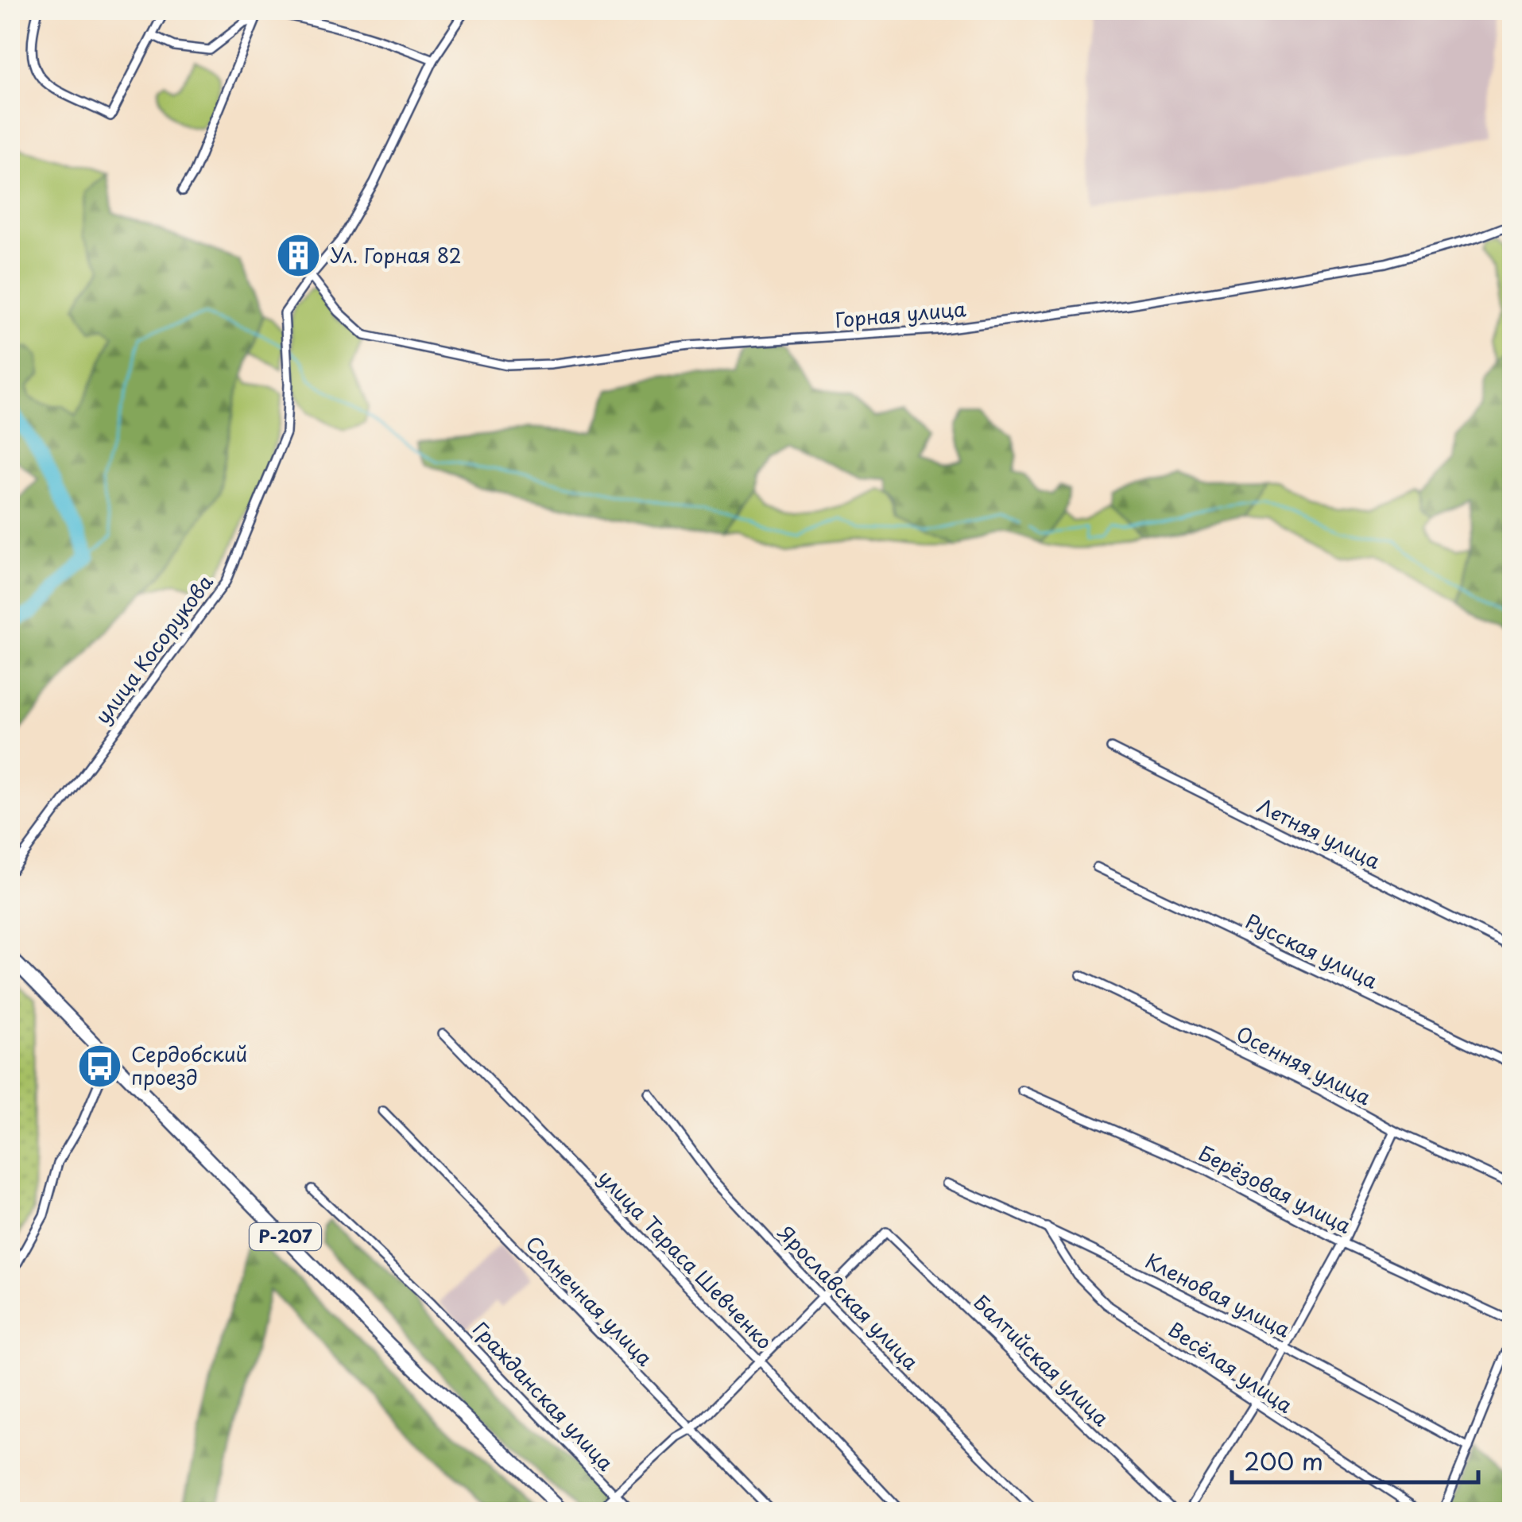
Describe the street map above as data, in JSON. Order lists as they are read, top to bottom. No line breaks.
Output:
{"streets":{"main road":["Р-207"],"street":["Горная улица","улица Косорукова","Летняя улица","Русская улица","Осенняя улица","Берёзовая улица","улица Тараса Шевченко","Кленовая улица","Ярославская улица","Солнечная улица","Балтийская улица","Весёлая улица","Гражданская улица"]},"crossings":[["Горная улица","улица Косорукова"],["Кленовая улица","Весёлая улица"],["Ярославская улица","Балтийская улица"]],"places":{"building":["Ул. Горная 82"],"bus stop":["Сердобский проезд"]},"scale_bar":"200 m"}
